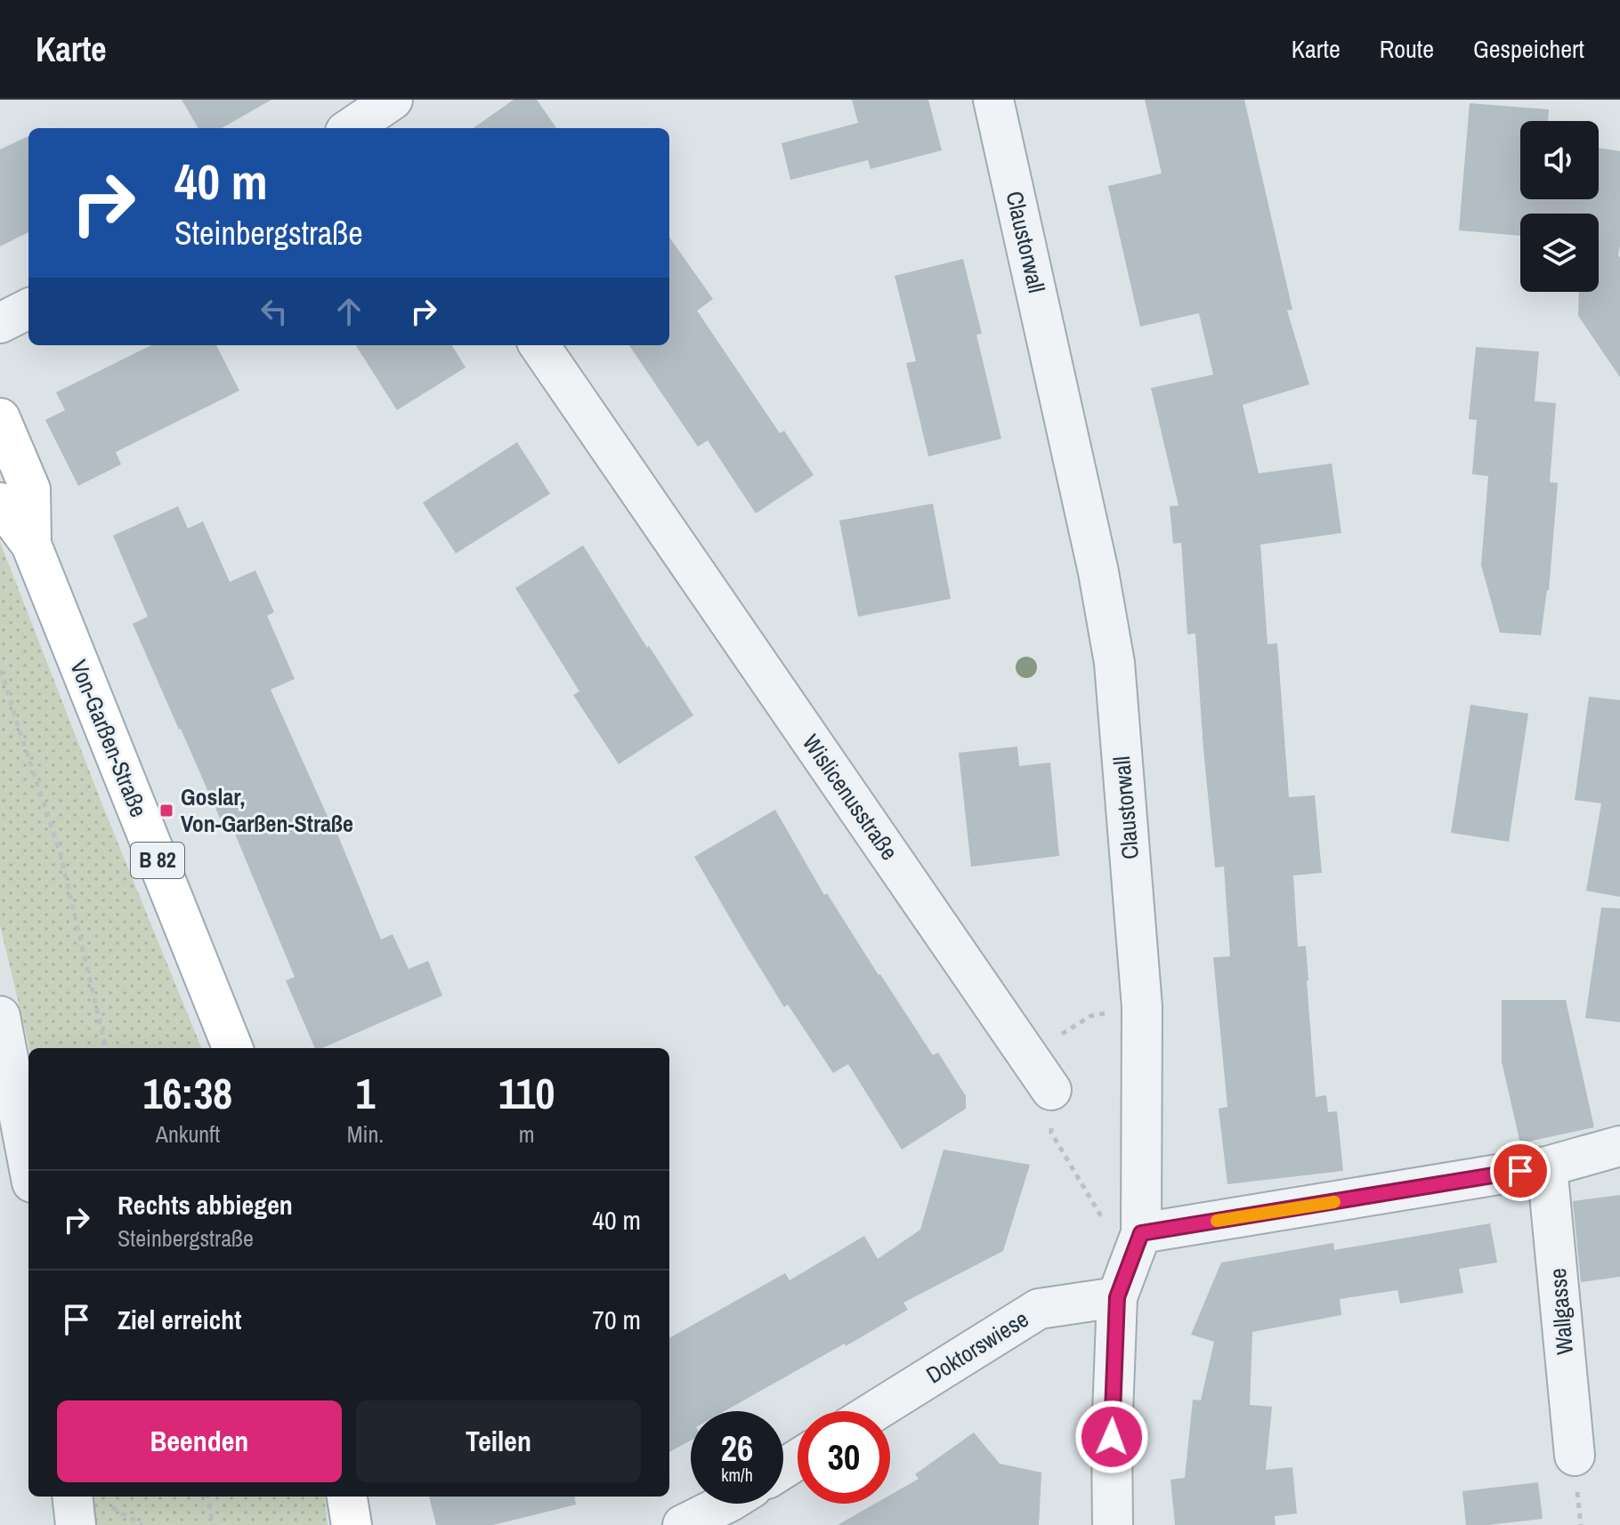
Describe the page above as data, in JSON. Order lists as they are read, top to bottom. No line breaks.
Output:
{"streets":{"main road":["Von-Garßen-Straße","B 82"],"street":["Claustorwall","Wislicenusstraße","Wallgasse","Doktorswiese"]},"crossings":[["Claustorwall","Doktorswiese"],["Wallgasse","Doktorswiese"]],"places":{"transit":["Goslar, Von-Garßen-Straße"]},"page":{"header":"Karte","nav":["Karte","Route","Gespeichert"],"turn":["40 m","Steinbergstraße"],"eta":["16:38","Ankunft","1","Min.","110","m"],"list":[{"name":"Rechts abbiegen","note":"Steinbergstraße","value":"40 m"},{"name":"Ziel erreicht","value":"70 m"}],"buttons":["Beenden","Teilen"],"speed":"26 km/h","limit":"30"}}
